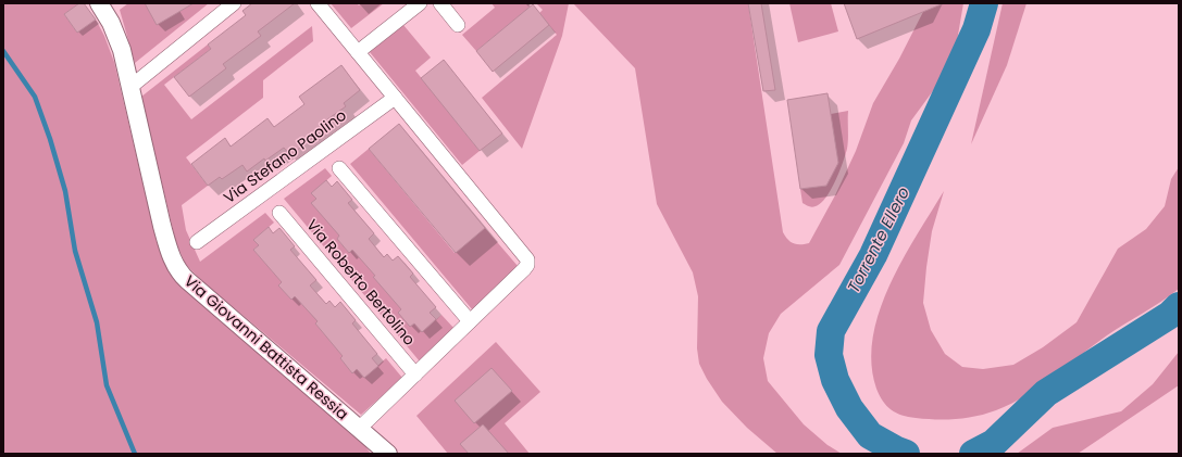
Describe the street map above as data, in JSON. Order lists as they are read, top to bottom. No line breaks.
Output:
{"streets":{"street":["Via Stefano Paolino","Via Roberto Bertolino","Via Giovanni Battista Ressia"]},"water":["Torrente Ellero"]}
